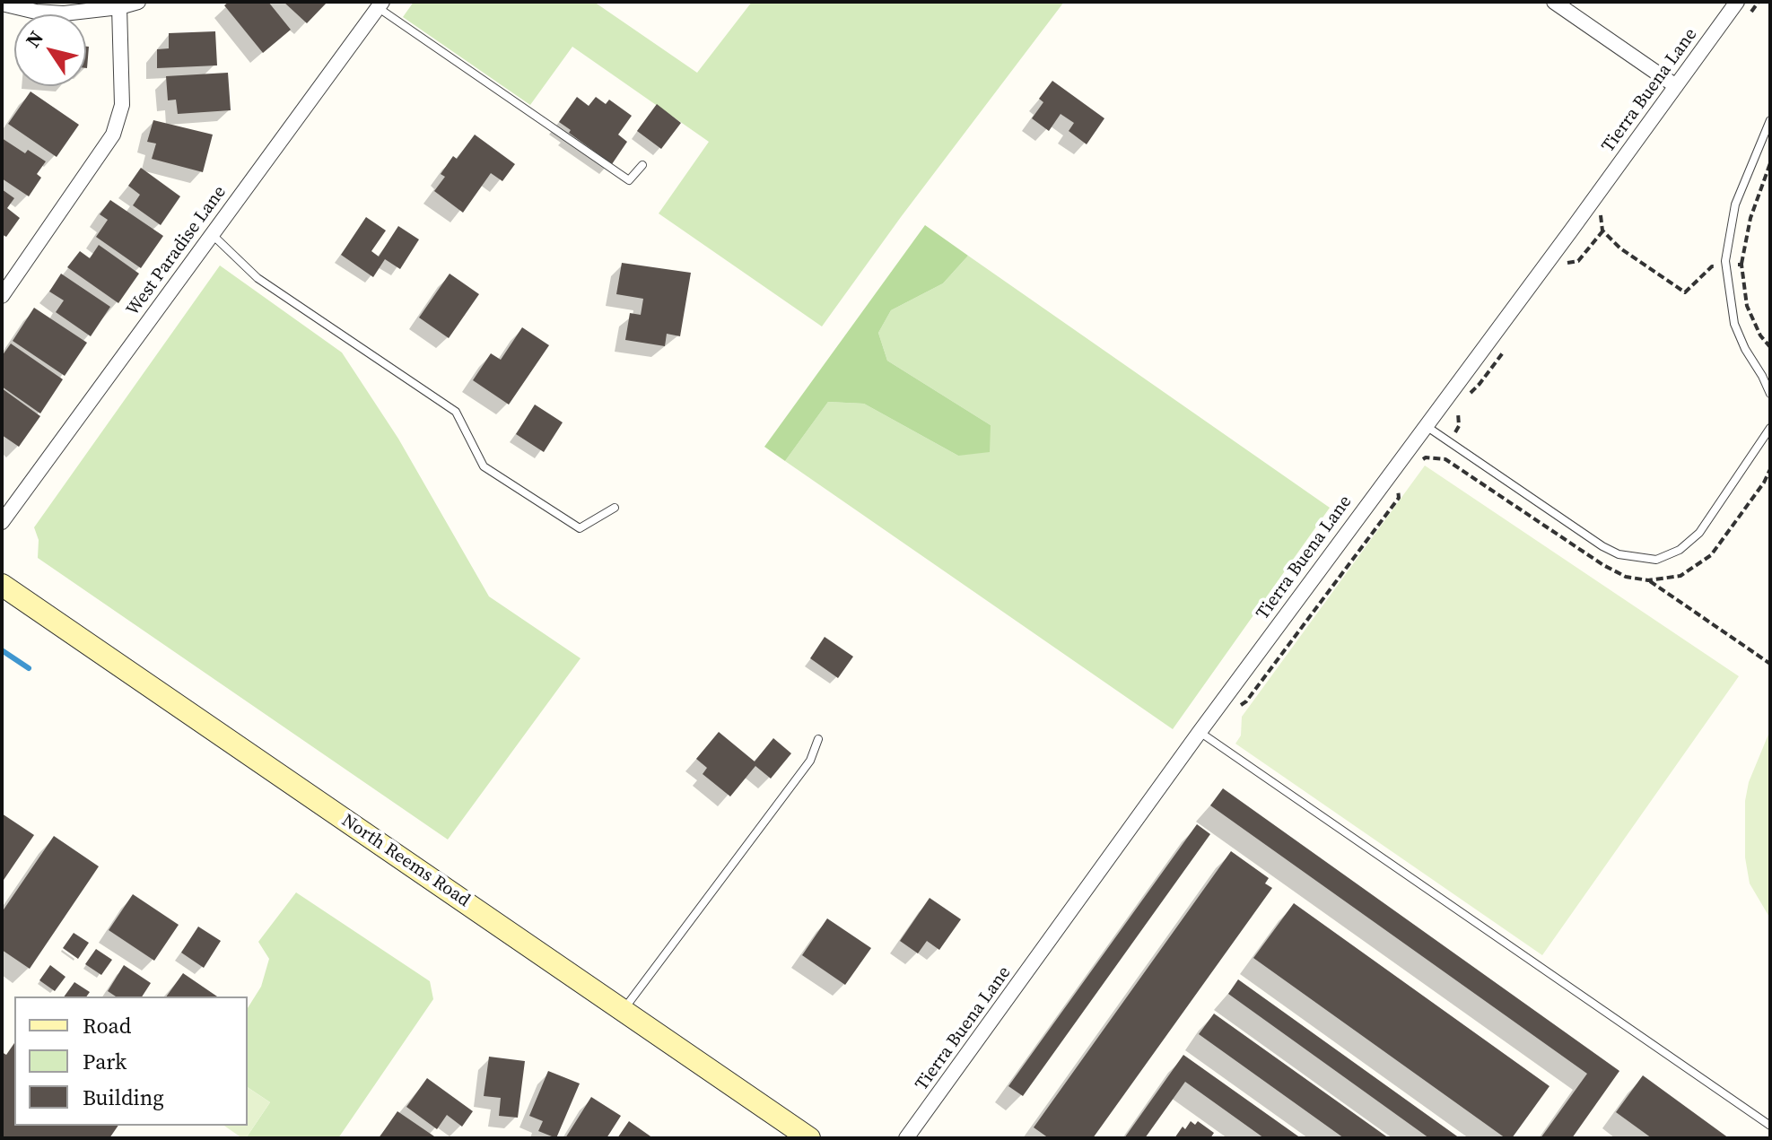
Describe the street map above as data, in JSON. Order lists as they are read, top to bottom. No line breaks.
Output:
{"streets":{"main road":["North Reems Road"],"street":["Tierra Buena Lane","West Paradise Lane"]},"legend":["Road","Park","Building"],"north":"top left"}
